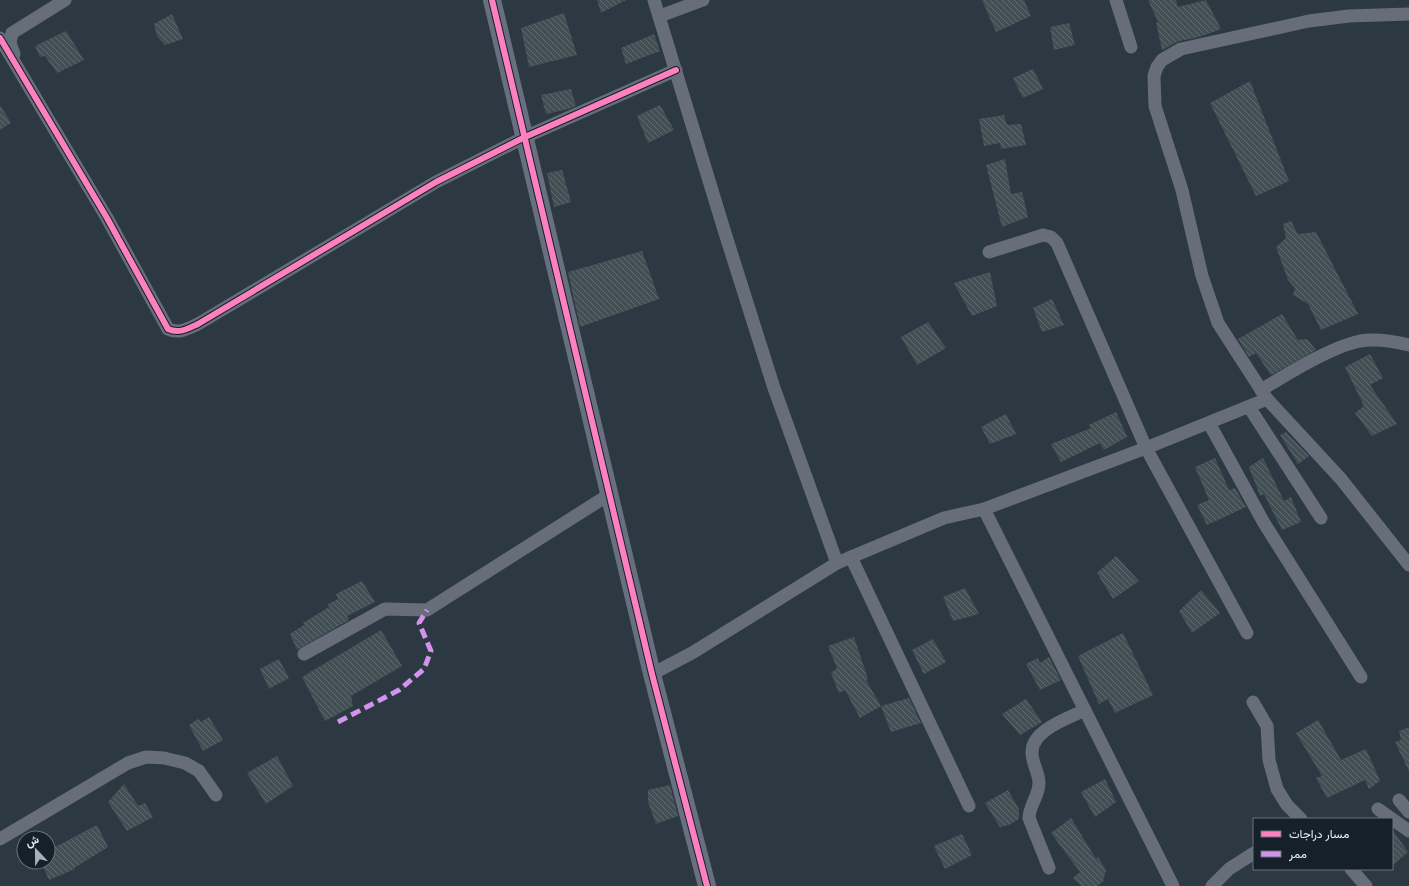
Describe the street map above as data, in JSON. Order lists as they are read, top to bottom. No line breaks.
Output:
{"legend":["مسار دراجات","ممر"],"north":"top"}
